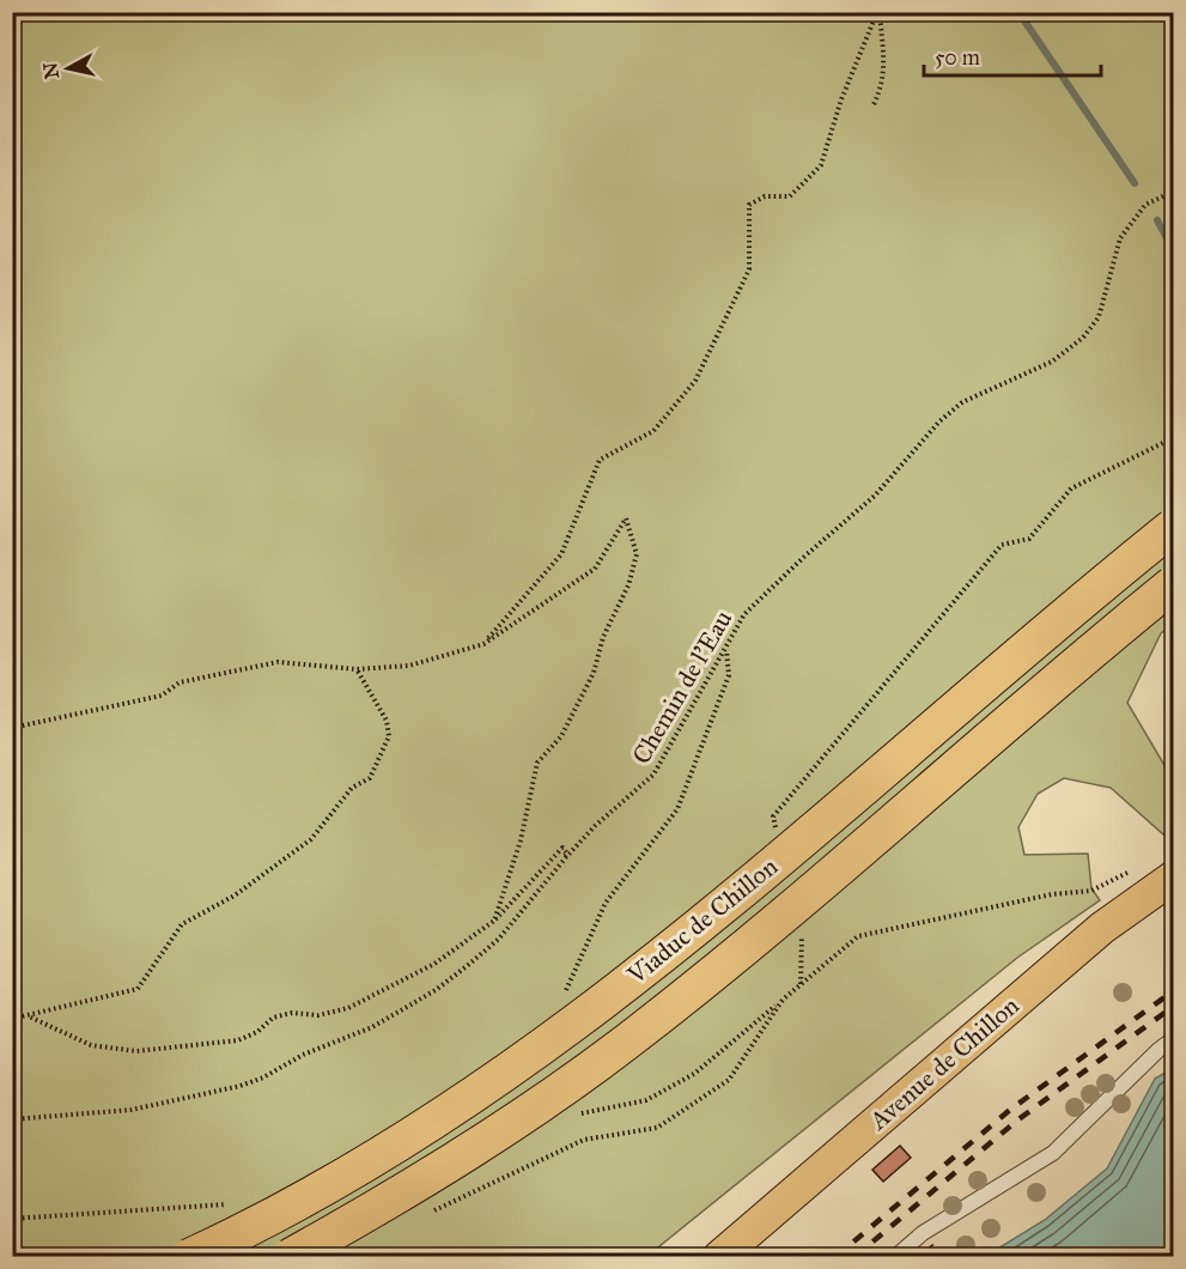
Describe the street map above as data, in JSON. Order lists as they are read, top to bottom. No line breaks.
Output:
{"streets":{"highway":["Viaduc de Chillon"],"main road":["Avenue de Chillon"],"path":["Chemin de l'Eau"]},"scale_bar":"50 m","north":"left"}
